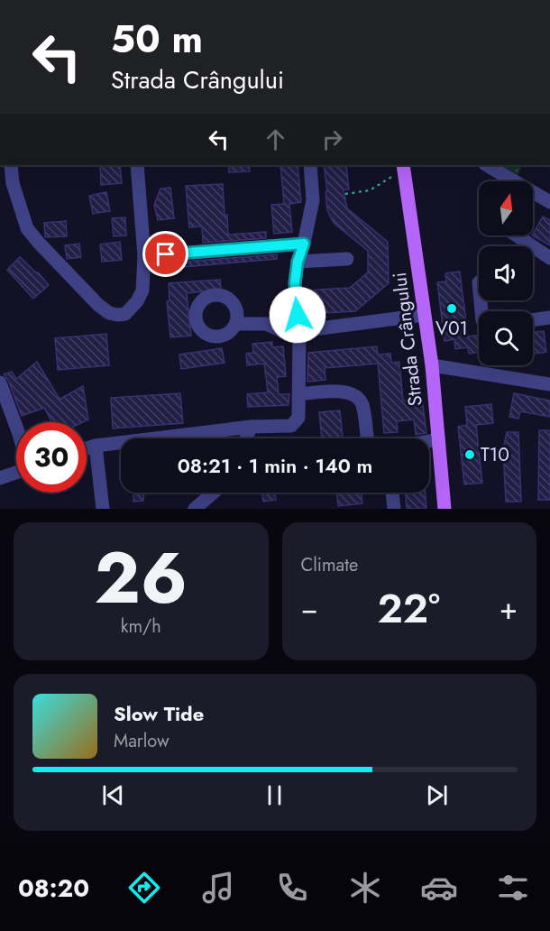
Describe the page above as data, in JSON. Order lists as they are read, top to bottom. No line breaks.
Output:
{"streets":{"main road":["Strada Crângului"]},"places":["V01","T10"],"north":"top","page":{"turn":["50 m","Strada Crângului"],"limit":"30","trip":"08:21 · 1 min · 140 m","tile":[["26","km/h"],"Climate"],"heat":["−","22°","+"],"song":["Slow Tide","Marlow"],"tabs":"08:20"}}
